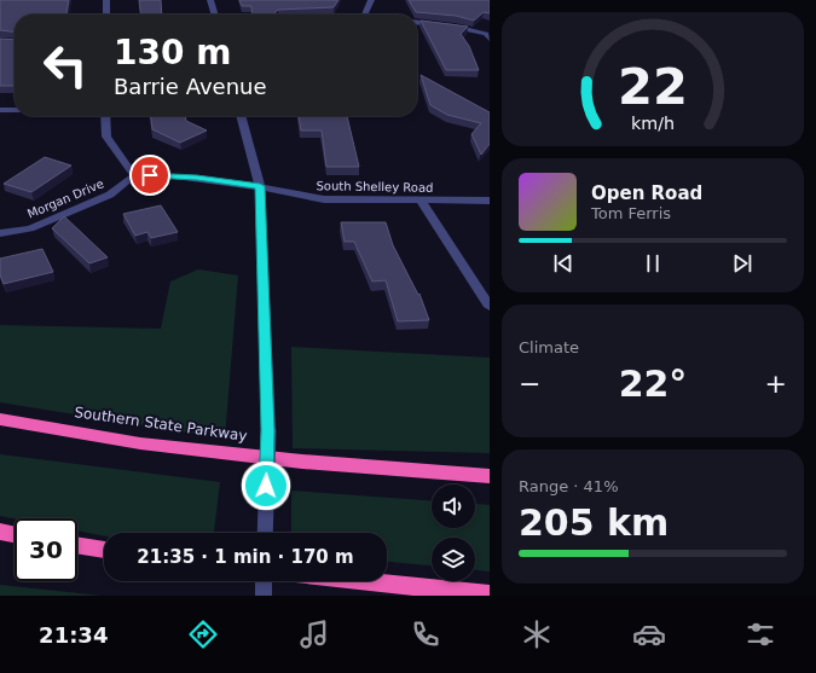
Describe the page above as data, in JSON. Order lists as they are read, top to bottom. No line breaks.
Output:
{"streets":{"highway":["Southern State Parkway"],"street":["South Shelley Road","Morgan Drive"]},"crossings":[["South Shelley Road","Morgan Drive"]],"page":{"turn":["130 m","Barrie Avenue"],"song":["Open Road","Tom Ferris"],"tile":["Climate",["Range · 41%","205 km"]],"heat":["−","22°","+"],"limit":"30","trip":"21:35 · 1 min · 170 m","tabs":"21:34","gauge":["22","km/h"]}}
